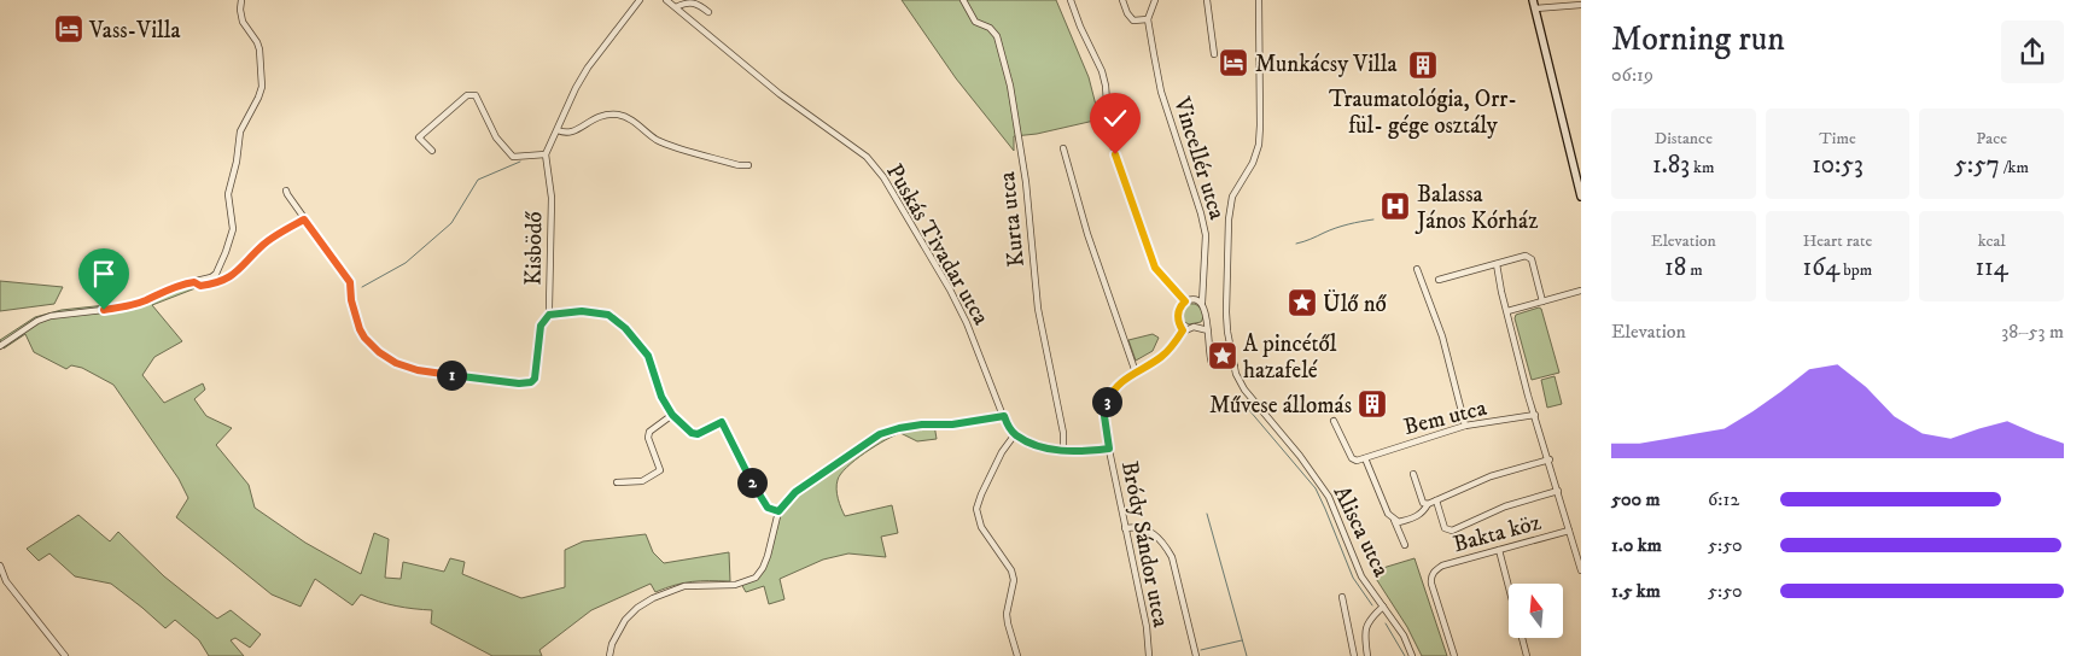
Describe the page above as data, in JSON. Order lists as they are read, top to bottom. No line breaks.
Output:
{"streets":{"street":["Vincellér utca","Kurta utca","Puskás Tivadar utca","Kisbödő","Bem utca","Alisca utca","Bakta köz","Bródy Sándor utca"]},"crossings":[["Vincellér utca","Alisca utca"]],"places":{"hotel":["Vass-Villa","Munkácsy Villa"],"building":["Traumatológia, Orr- fül- gége osztály","Művese állomás"],"hospital":["Balassa János Kórház"],"place":["Ülő nő","A pincétől hazafelé"]},"north":"top","page":{"heading":["Morning run","06:19"],"stats":[["Distance","1.83 km"],["Time","10:53"],["Pace","5:57 /km"],["Elevation","18 m"],["Heart rate","164 bpm"],["kcal","114"]],"chart":["Elevation","38–53 m"],"pins":["1","3","2"],"list":[{"name":"500 m","note":"6:12"},{"name":"1.0 km","note":"5:50"},{"name":"1.5 km","note":"5:50"}]}}
